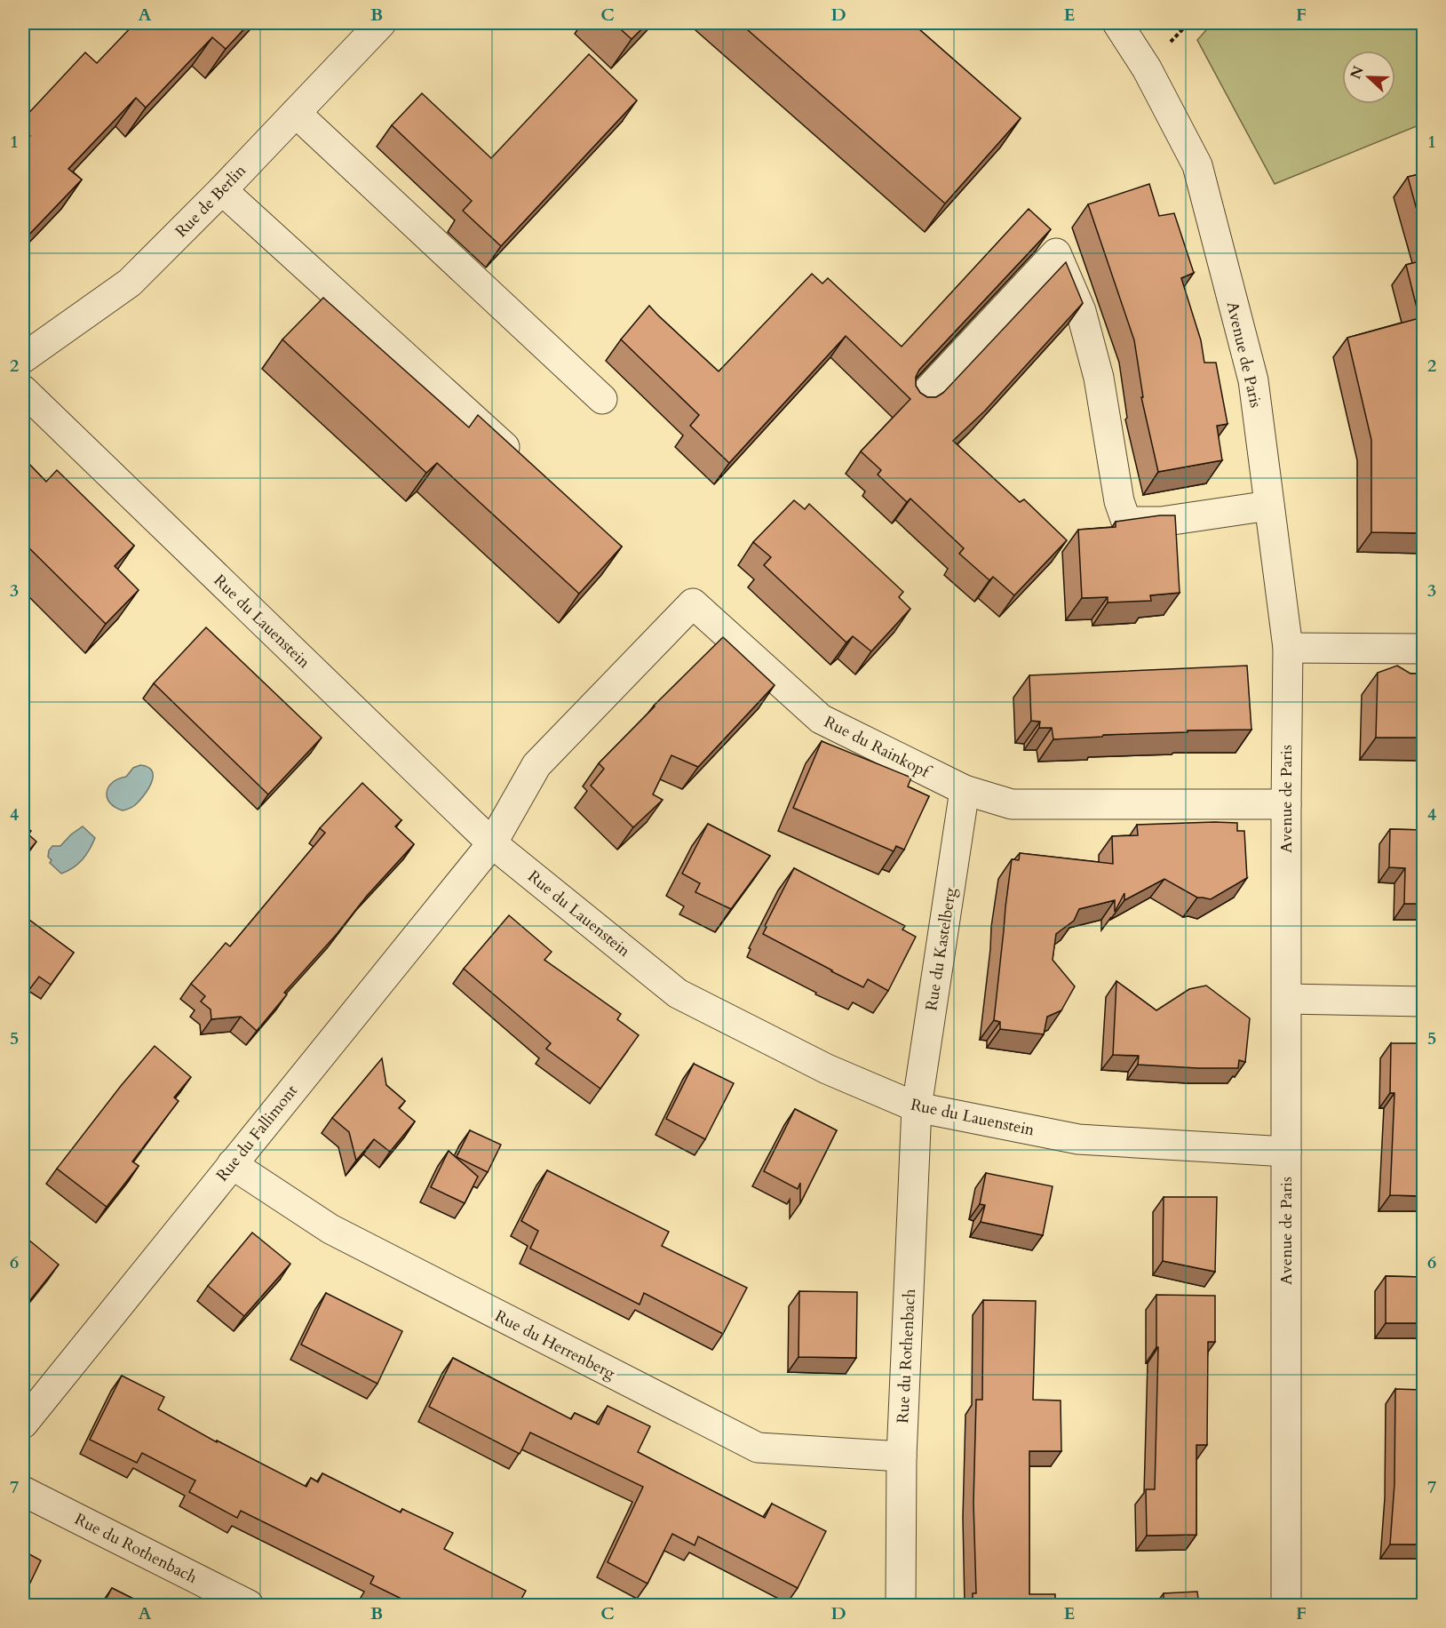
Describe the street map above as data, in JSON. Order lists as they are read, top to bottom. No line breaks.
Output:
{"streets":{"street":["Rue de Berlin","Avenue de Paris","Rue du Lauenstein","Rue du Rainkopf","Rue du Kastelberg","Rue du Fallimont","Rue du Herrenberg","Rue du Rothenbach"]},"crossings":[["Avenue de Paris","Rue du Lauenstein"],["Avenue de Paris","Rue du Rainkopf"],["Rue du Lauenstein","Rue du Rainkopf"],["Rue du Lauenstein","Rue du Kastelberg"],["Rue du Lauenstein","Rue du Fallimont"],["Rue du Lauenstein","Rue du Rothenbach"],["Rue du Rainkopf","Rue du Kastelberg"],["Rue du Rainkopf","Rue du Fallimont"],["Rue du Kastelberg","Rue du Rothenbach"],["Rue du Fallimont","Rue du Herrenberg"],["Rue du Herrenberg","Rue du Rothenbach"]],"north":"left","grid":{"columns":["A","B","C","D","E","F"],"rows":["1","2","3","4","5","6","7"]}}
